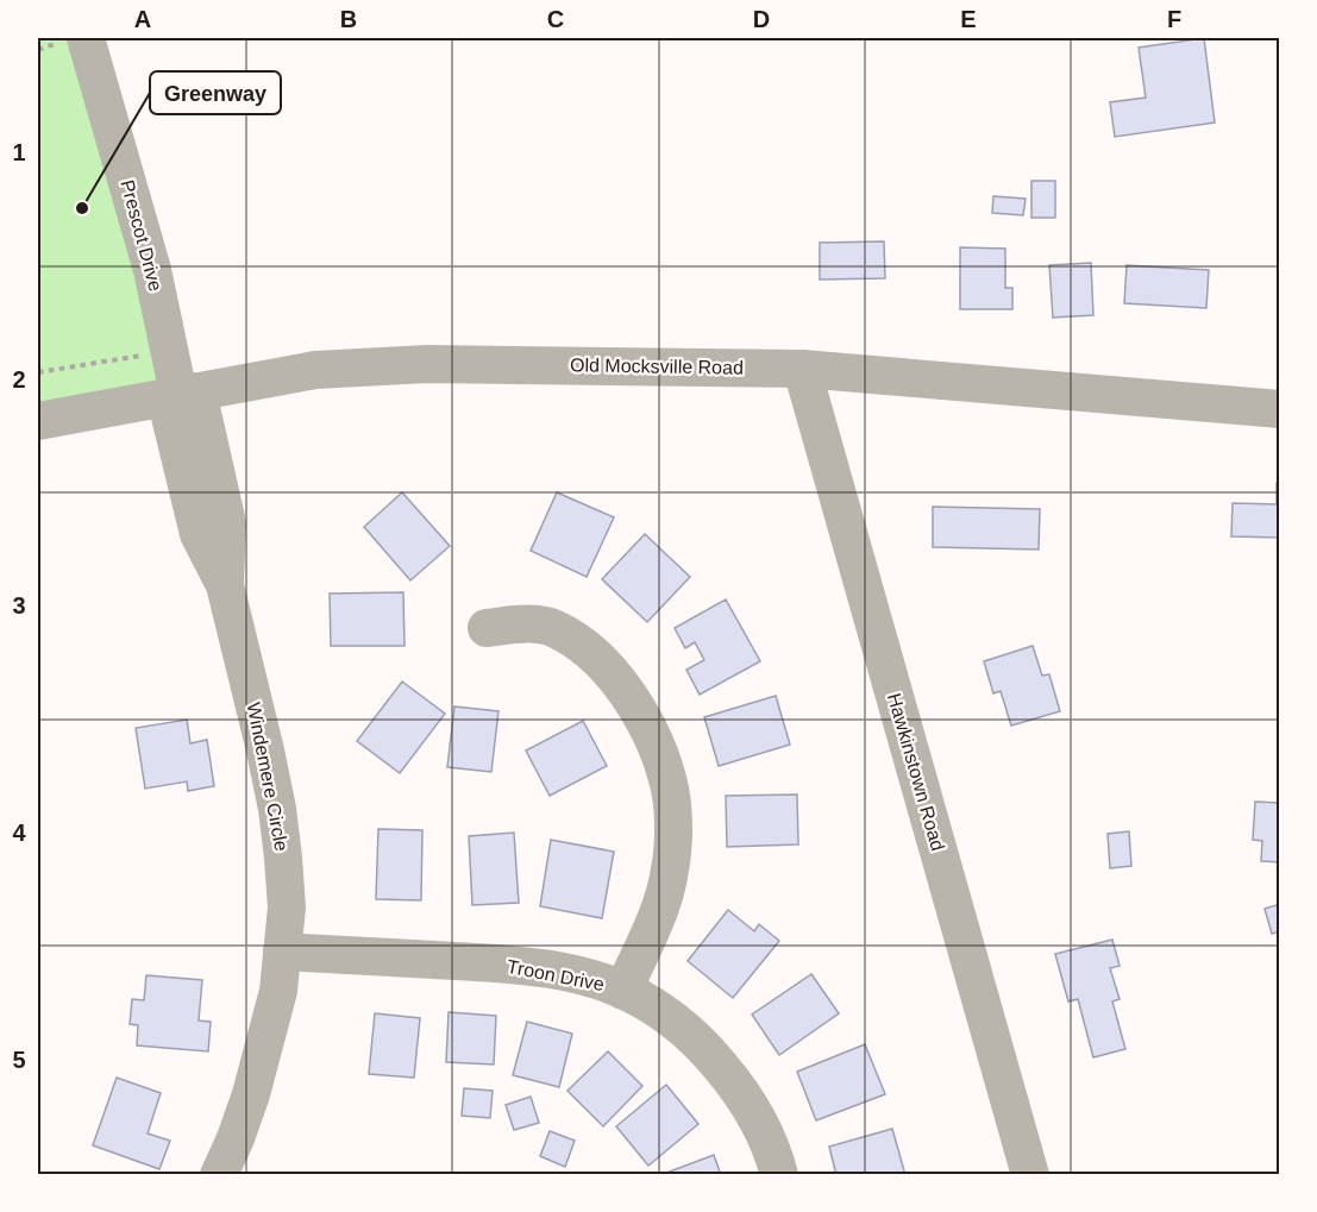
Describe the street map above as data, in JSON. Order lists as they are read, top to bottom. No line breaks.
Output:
{"streets":{"street":["Prescot Drive","Old Mocksville Road","Hawkinstown Road","Windemere Circle","Troon Drive"]},"crossings":[["Prescot Drive","Old Mocksville Road"],["Prescot Drive","Windemere Circle"],["Old Mocksville Road","Hawkinstown Road"],["Old Mocksville Road","Windemere Circle"],["Windemere Circle","Troon Drive"]],"places":["Greenway"],"grid":{"columns":["A","B","C","D","E","F"],"rows":["1","2","3","4","5"]}}
